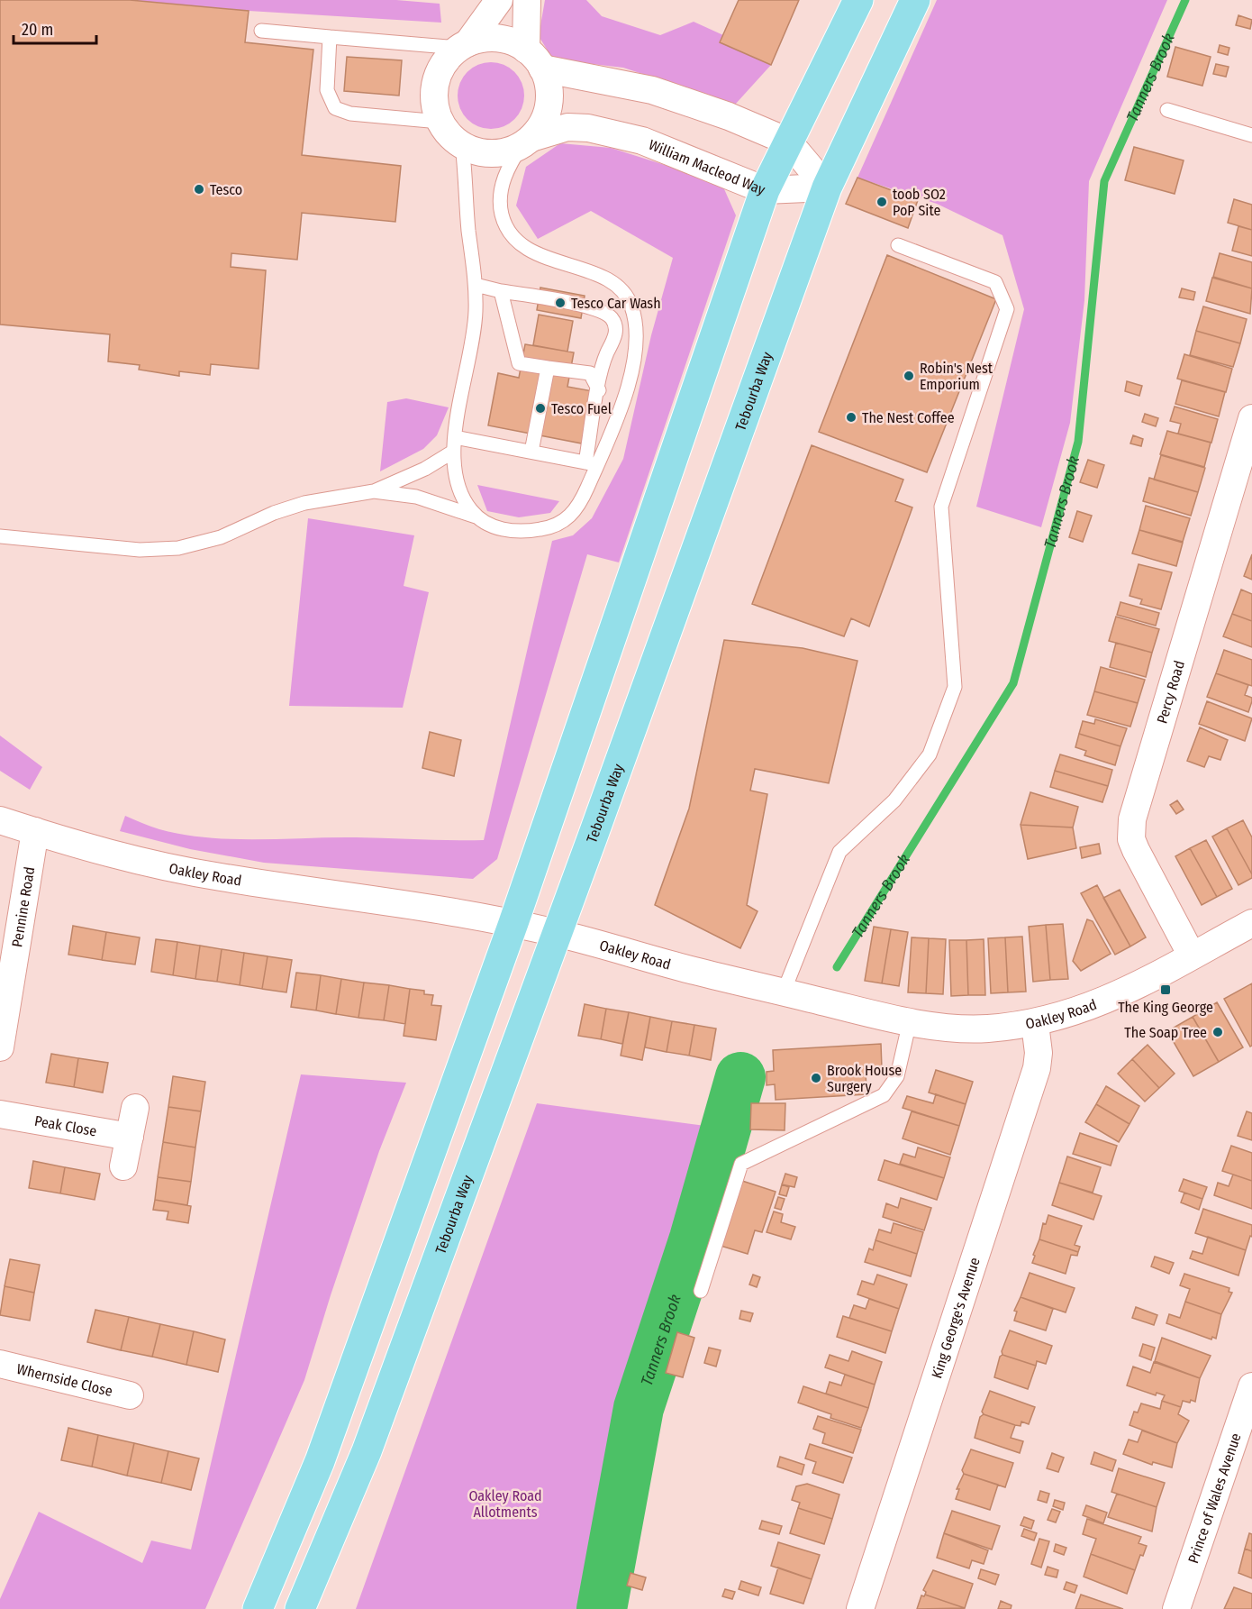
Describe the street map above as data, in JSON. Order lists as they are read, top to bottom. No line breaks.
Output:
{"streets":{"main road":["Tebourba Way"],"street":["William Macleod Way","Percy Road","Oakley Road","Pennine Road","Peak Close","King George's Avenue","Whernside Close","Prince of Wales Avenue"]},"crossings":[["William Macleod Way","Tebourba Way"],["Tebourba Way","Oakley Road"],["Percy Road","Oakley Road"],["Oakley Road","Pennine Road"],["Oakley Road","King George's Avenue"]],"water":["Tanners Brook"],"parks":["Oakley Road Allotments"],"places":{"other":["Tesco","toob SO2 PoP Site","Tesco Car Wash","Robin's Nest Emporium","Tesco Fuel","The Nest Coffee","The Soap Tree","Brook House Surgery"],"transit":["The King George"]},"scale_bar":"20 m"}
